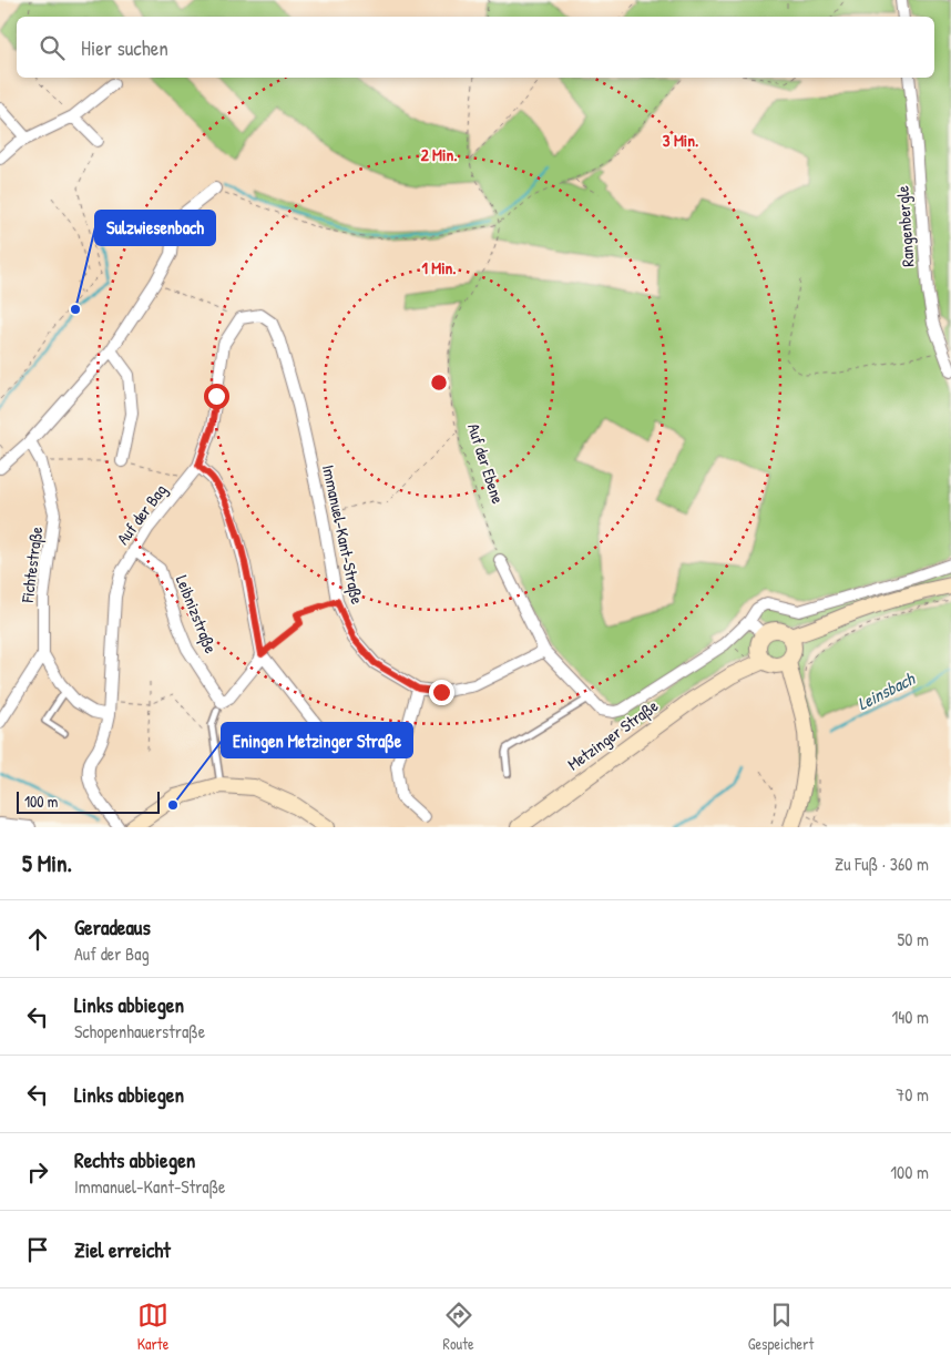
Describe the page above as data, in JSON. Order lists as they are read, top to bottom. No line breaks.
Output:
{"streets":{"main road":["Metzinger Straße"],"street":["Rangenbergle","Auf der Bag","Immanuel-Kant-Straße","Fichtestraße","Leibnizstraße"],"path":["Auf der Ebene"]},"crossings":[["Auf der Bag","Immanuel-Kant-Straße"],["Auf der Bag","Fichtestraße"],["Auf der Bag","Leibnizstraße"]],"water":["Leinsbach"],"places":["Sulzwiesenbach","Eningen Metzinger Straße"],"scale_bar":"100 m","page":{"search":"Hier suchen","scale":"100 m","heading":["5 Min.","Zu Fuß · 360 m"],"list":[["Geradeaus","Auf der Bag","50 m"],["Links abbiegen","Schopenhauerstraße","140 m"],["Links abbiegen","70 m"],["Rechts abbiegen","Immanuel-Kant-Straße","100 m"],"Ziel erreicht"],"nav":["Karte","Route","Gespeichert"]},"rings":["3 Min.","2 Min.","1 Min."]}
